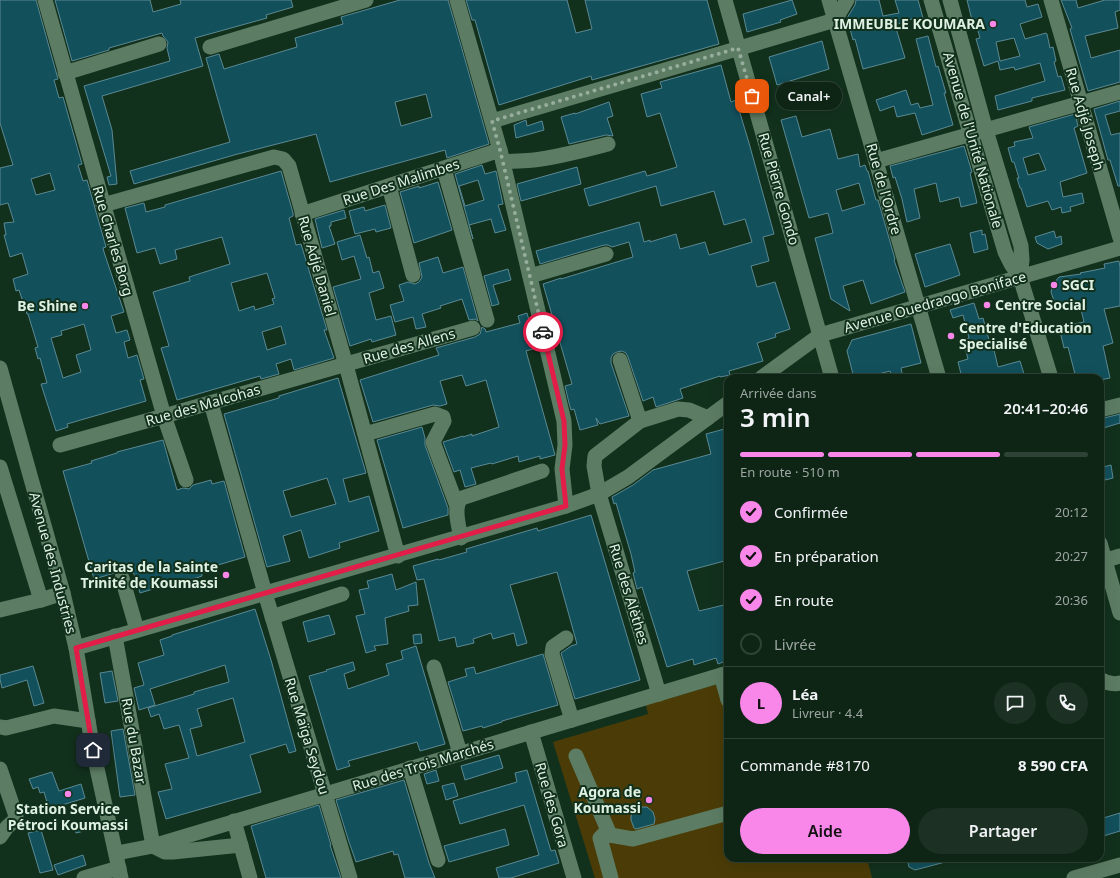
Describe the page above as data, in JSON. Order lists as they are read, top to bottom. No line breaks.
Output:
{"streets":{"street":["Rue Adjé Joseph","Avenue de l'Unité Nationale","Rue Des Malimbes","Rue Pierre Gondo","Rue de l'Ordre","Rue Charles Borg","Rue Adjé Daniel","Avenue Ouedraogo Boniface","Rue des Allens","Rue des Malcohas","Avenue des Industries","Rue des Alèthes","Rue Maïga Seydou","Rue du Bazar","Rue des Trois Marchés","Rue des Gora"]},"crossings":[["Avenue de l'Unité Nationale","Avenue Ouedraogo Boniface"],["Rue Des Malimbes","Rue Adjé Daniel"],["Rue Pierre Gondo","Avenue Ouedraogo Boniface"],["Rue de l'Ordre","Avenue Ouedraogo Boniface"],["Rue Charles Borg","Rue Adjé Daniel"],["Rue Charles Borg","Rue des Malcohas"],["Rue Adjé Daniel","Rue des Allens"],["Rue Adjé Daniel","Rue des Malcohas"],["Rue des Allens","Rue des Malcohas"],["Rue des Malcohas","Rue Maïga Seydou"],["Avenue des Industries","Rue des Trois Marchés"],["Rue des Alèthes","Rue des Trois Marchés"],["Rue Maïga Seydou","Rue des Trois Marchés"],["Rue du Bazar","Rue des Trois Marchés"],["Rue des Trois Marchés","Rue des Gora"]],"places":["IMMEUBLE KOUMARA","Canal+","SGCI","Centre Social","Be Shine","Centre d'Education Specialisé","Caritas de la Sainte Trinité de Koumassi","Station Service Pétroci Koumassi","Agora de Koumassi"],"page":{"bubble":"Canal+","heading":["3 min","Arrivée dans","20:41–20:46"],"panel":["Léa","Livreur · 4.4","Commande #8170","8 590 CFA"],"bar":"En route · 510 m","list":[["Confirmée","20:12"],["En préparation","20:27"],["En route","20:36"],"Livrée"],"round":"L","buttons":["Aide","Partager"]}}
